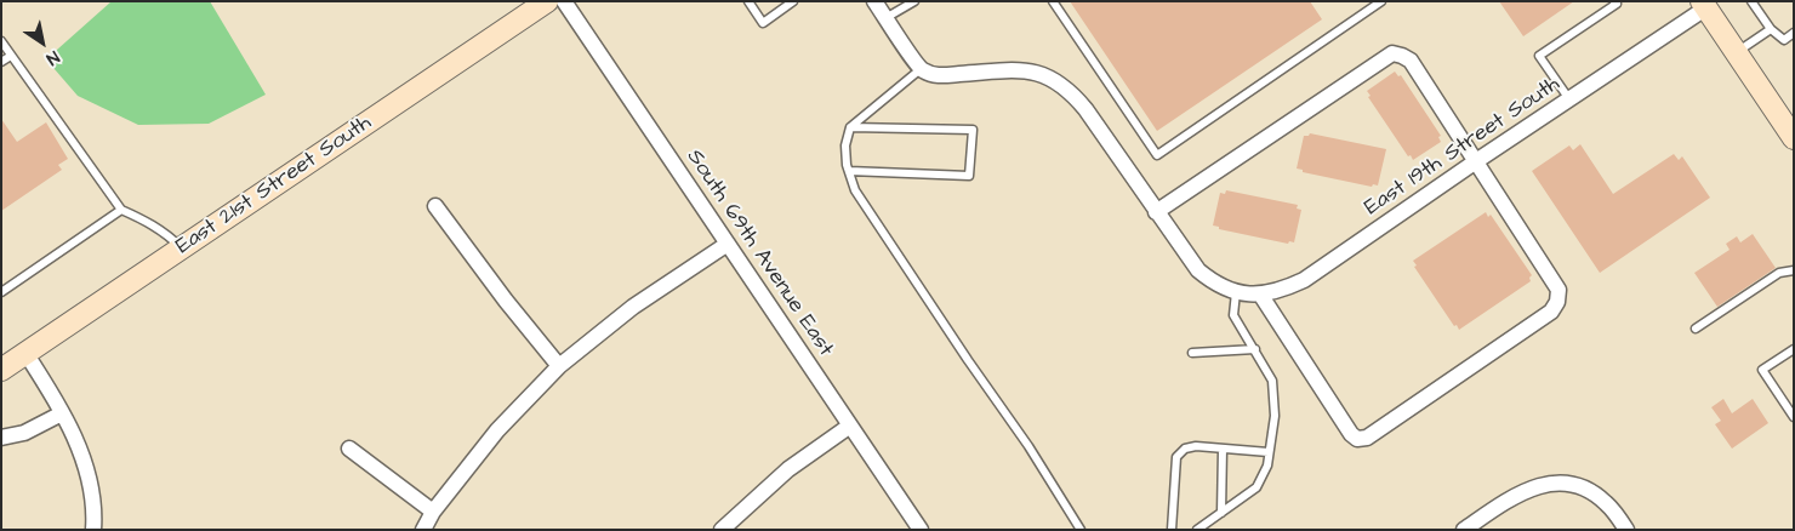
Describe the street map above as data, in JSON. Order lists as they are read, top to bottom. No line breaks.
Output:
{"streets":{"main road":["East 21st Street South"],"street":["East 19th Street South","South 69th Avenue East"]},"north":"bottom right"}
